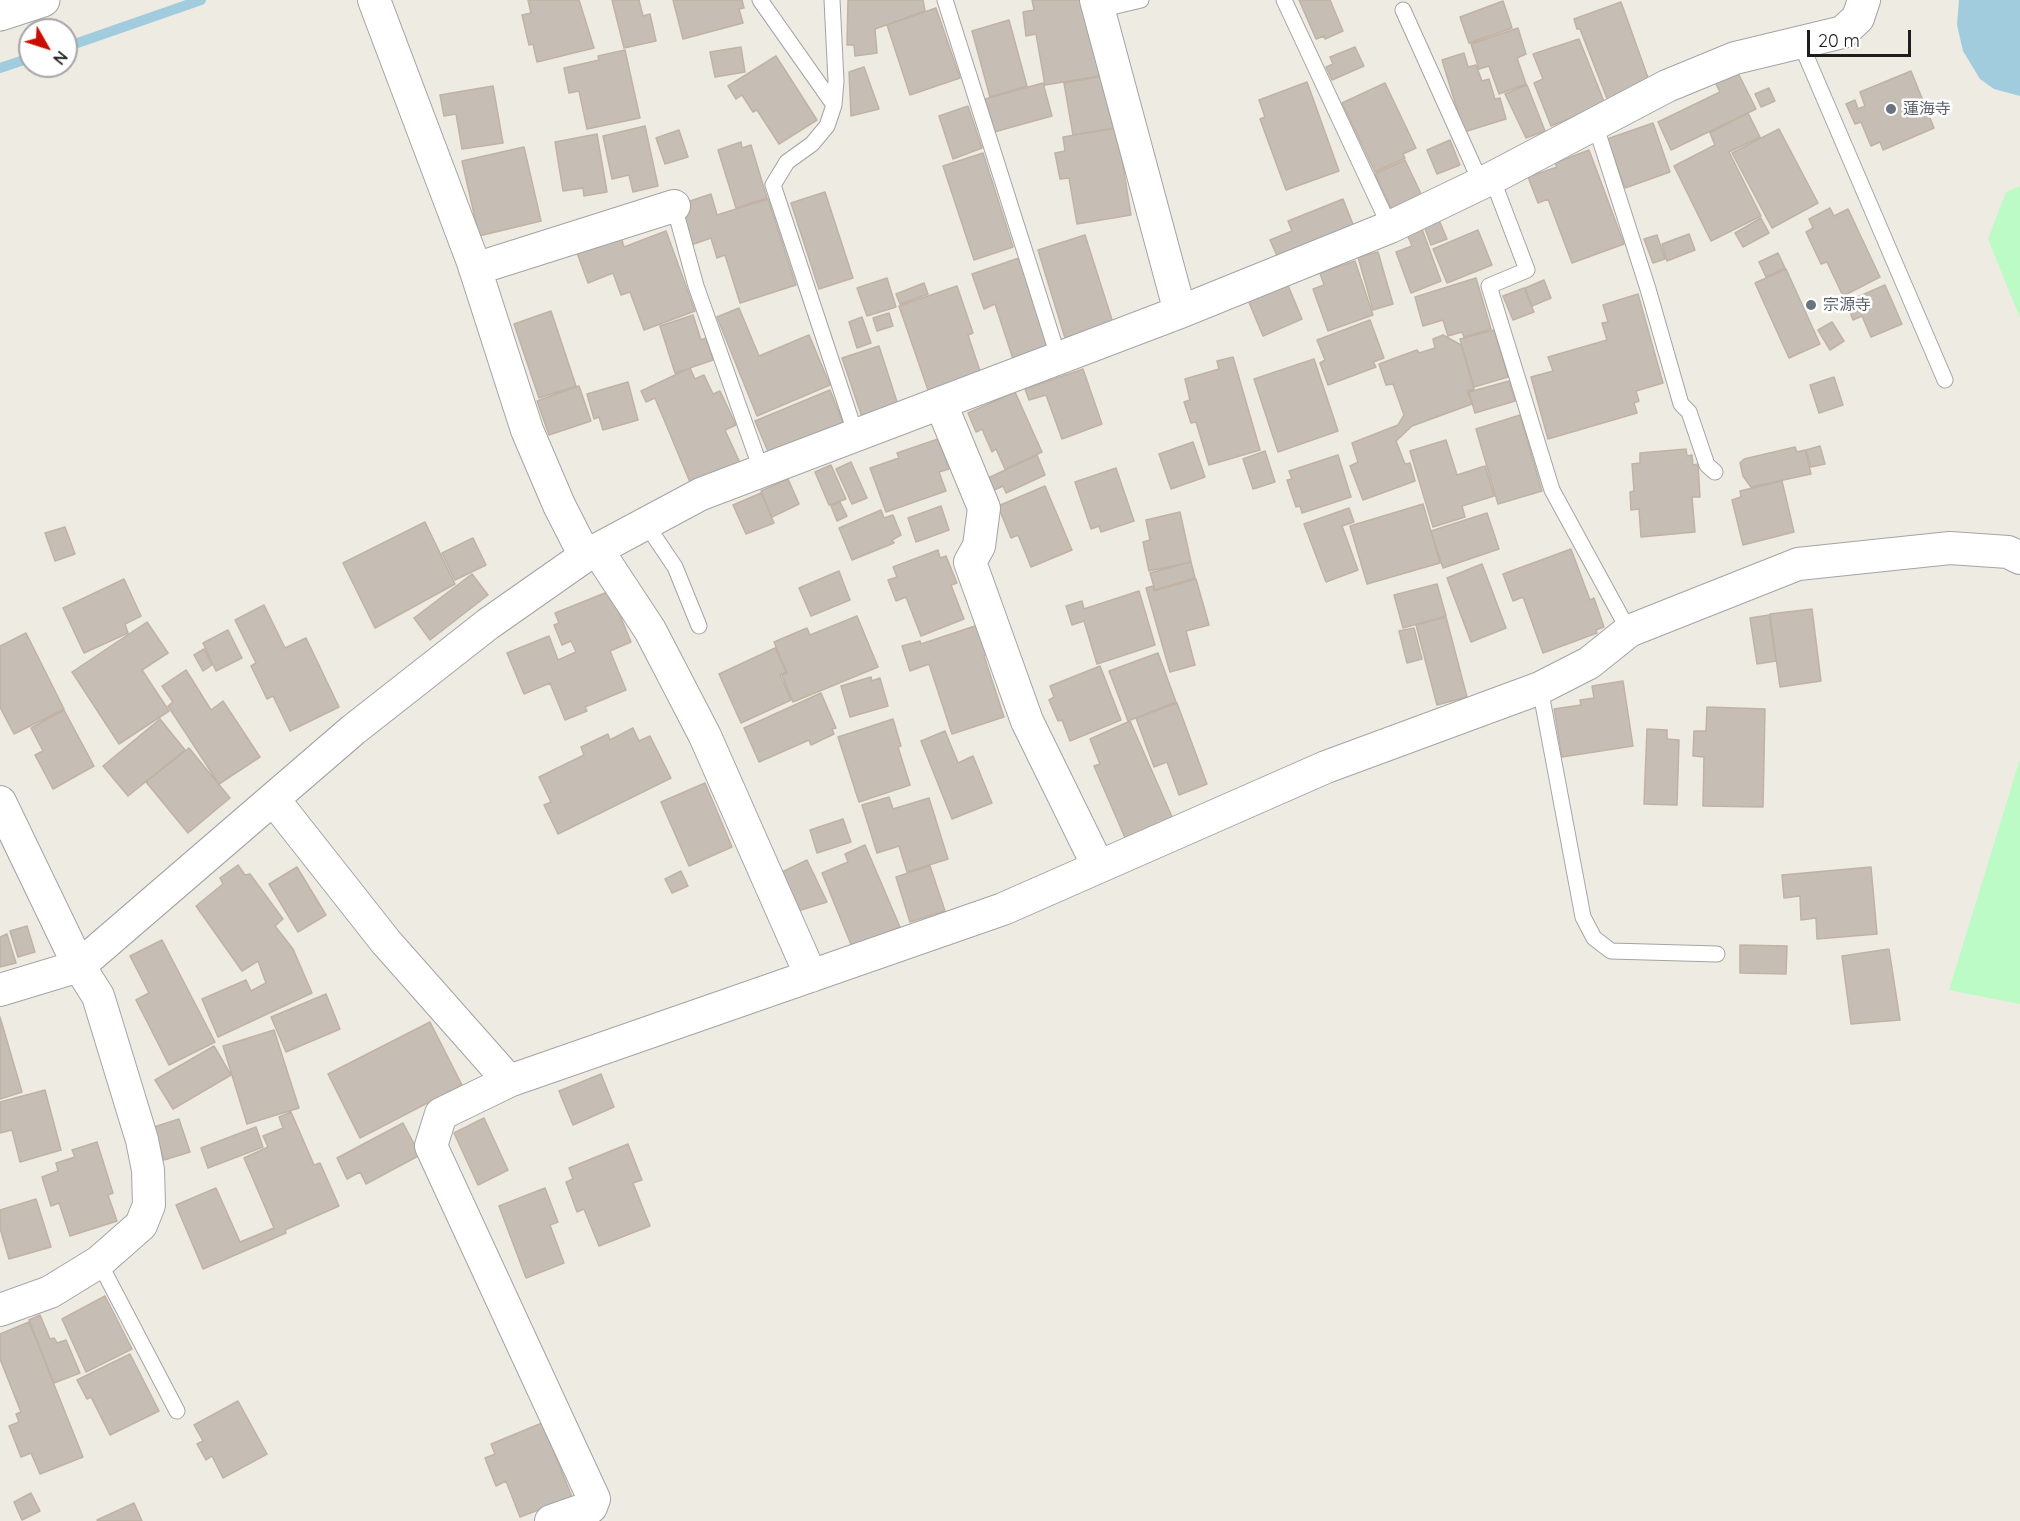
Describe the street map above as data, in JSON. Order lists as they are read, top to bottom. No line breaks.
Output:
{"places":["蓮海寺","宗源寺"],"scale_bar":"20 m","north":"bottom right"}
